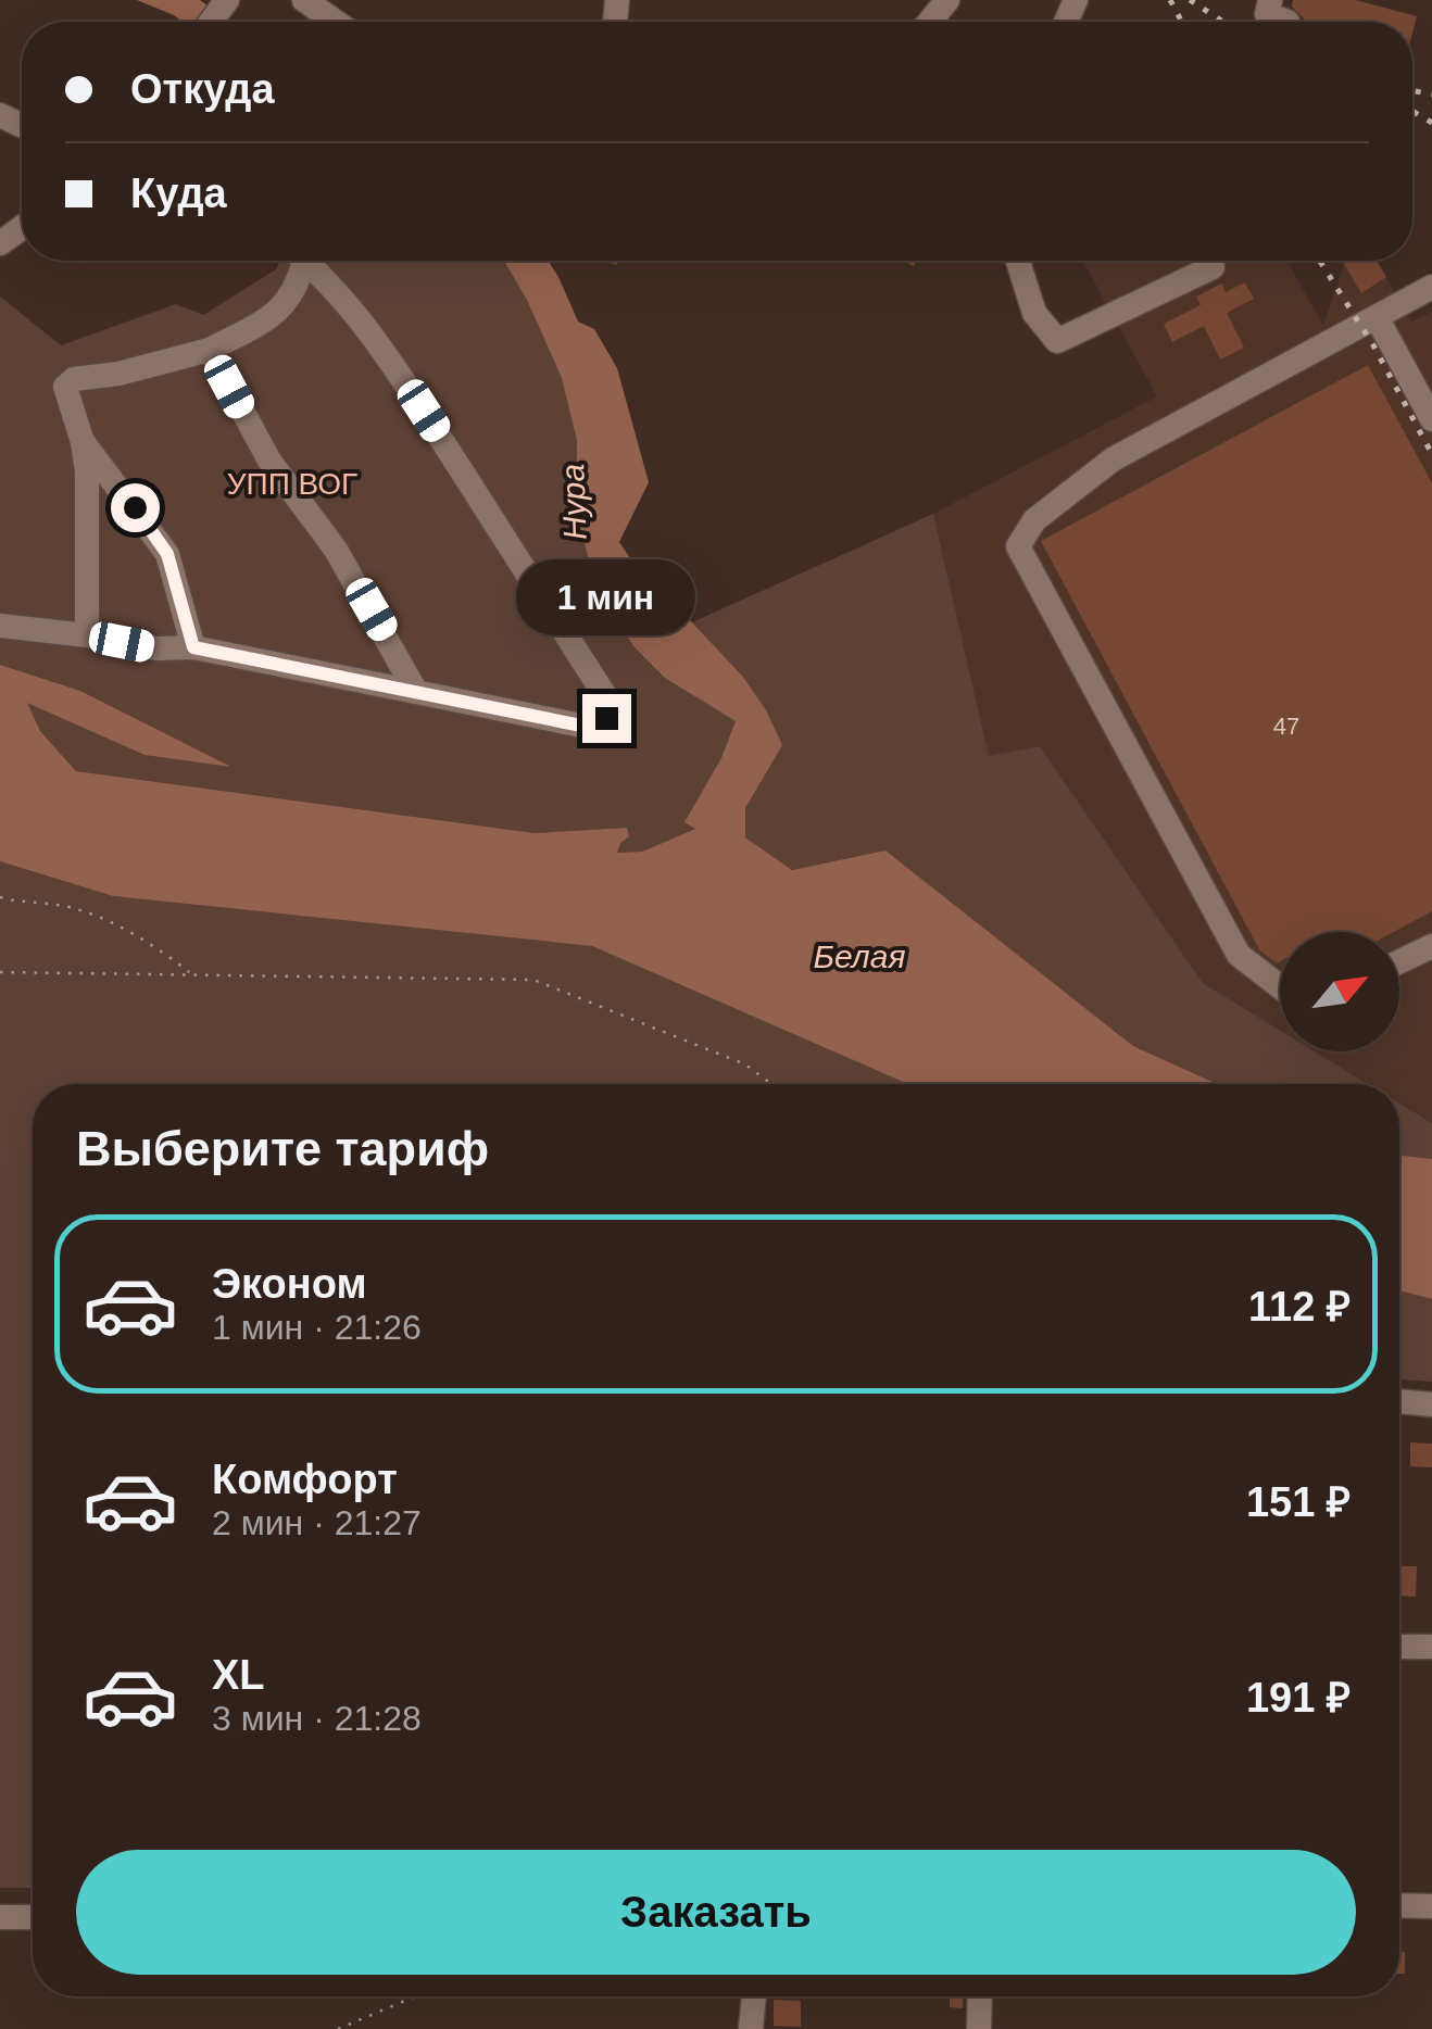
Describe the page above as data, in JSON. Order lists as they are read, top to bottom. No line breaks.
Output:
{"water":["Нура","Белая"],"parks":["УПП ВОГ"],"house_numbers":["47"],"north":"top right","page":{"banner":["Откуда","Куда"],"bubble":"1 мин","heading":"Выберите тариф","list":[{"name":"Эконом","note":"1 мин · 21:26","value":"112 ₽"},{"name":"Комфорт","note":"2 мин · 21:27","value":"151 ₽"},{"name":"XL","note":"3 мин · 21:28","value":"191 ₽"}],"buttons":"Заказать"}}
